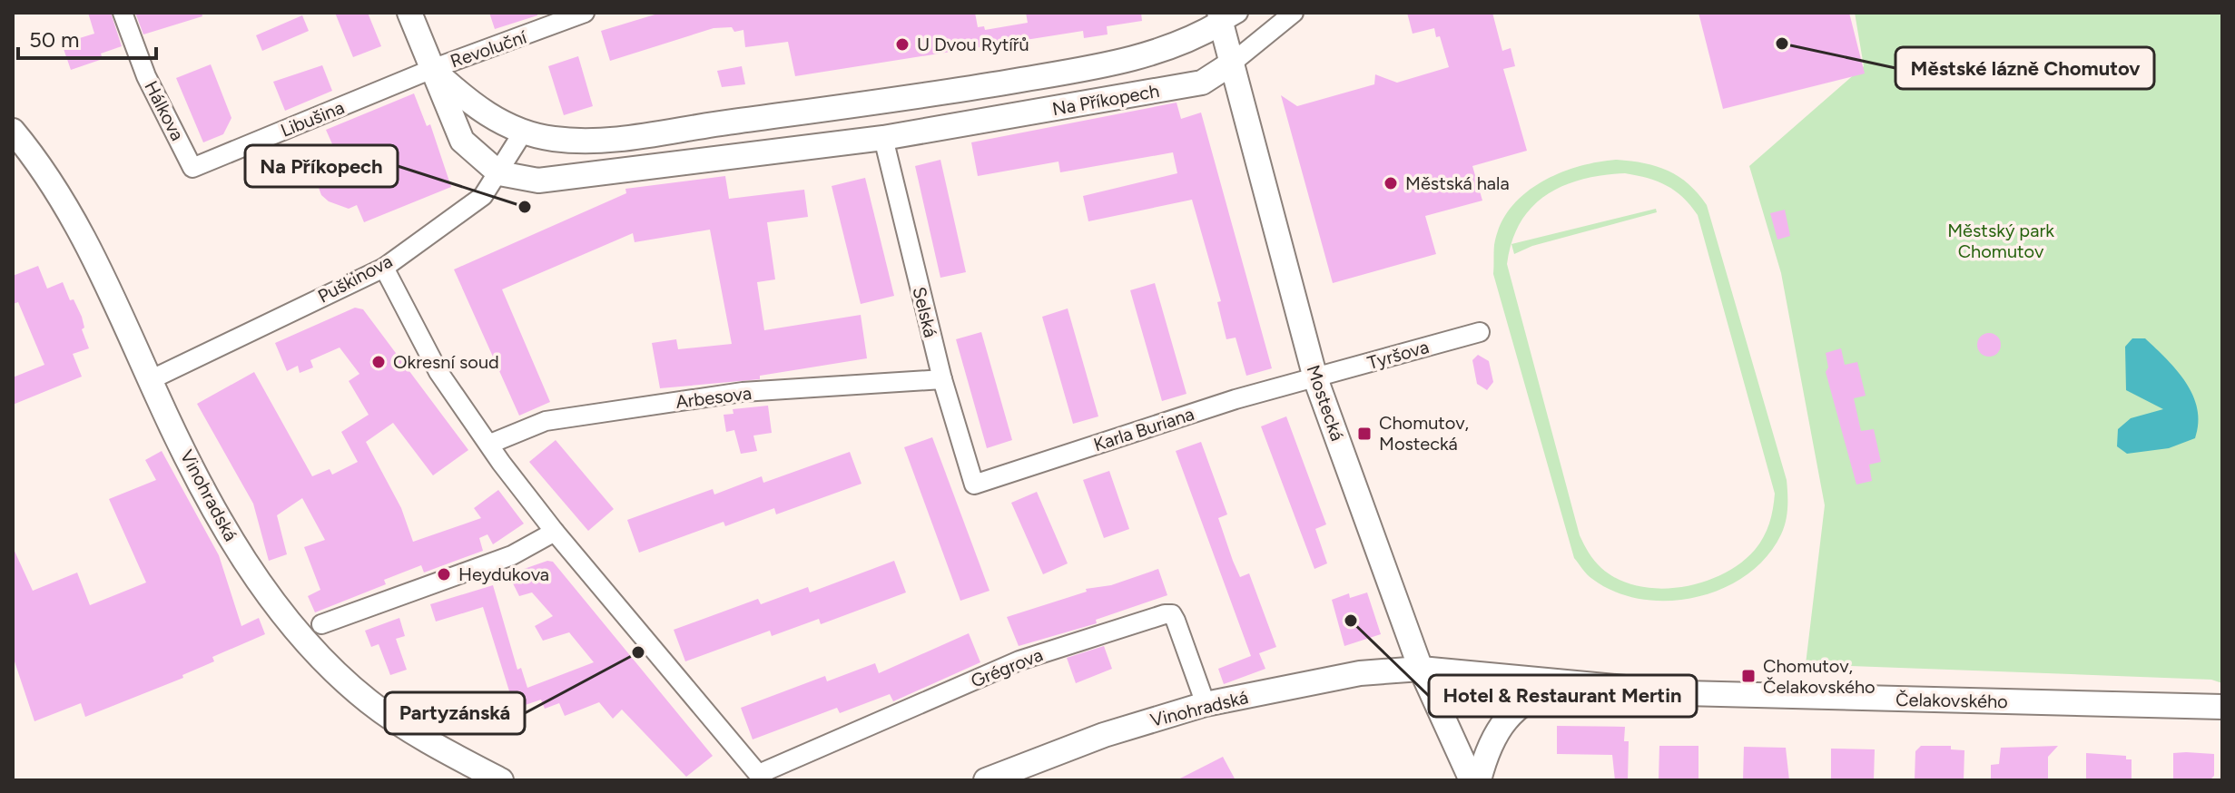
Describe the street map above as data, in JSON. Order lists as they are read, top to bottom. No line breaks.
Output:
{"streets":{"street":["Revoluční","Na Příkopech","Hálkova","Libušina","Puškinova","Selská","Tyršova","Arbesova","Mostecká","Karla Buriana","Vinohradská","Grégrova","Čelakovského"]},"crossings":[["Revoluční","Na Příkopech"],["Revoluční","Libušina"],["Na Příkopech","Libušina"],["Na Příkopech","Puškinova"],["Na Příkopech","Selská"],["Na Příkopech","Mostecká"],["Hálkova","Libušina"],["Puškinova","Vinohradská"],["Selská","Arbesova"],["Selská","Karla Buriana"],["Tyršova","Mostecká"],["Tyršova","Karla Buriana"],["Mostecká","Karla Buriana"],["Mostecká","Vinohradská"],["Mostecká","Čelakovského"],["Vinohradská","Grégrova"],["Vinohradská","Čelakovského"]],"parks":["Městský park Chomutov"],"places":{"other":["Městské lázně Chomutov","U Dvou Rytířů","Městská hala","Na Příkopech","Okresní soud","Heydukova","Hotel & Restaurant Mertin","Partyzánská"],"transit":["Chomutov, Mostecká","Chomutov, Čelakovského"]},"scale_bar":"50 m"}
